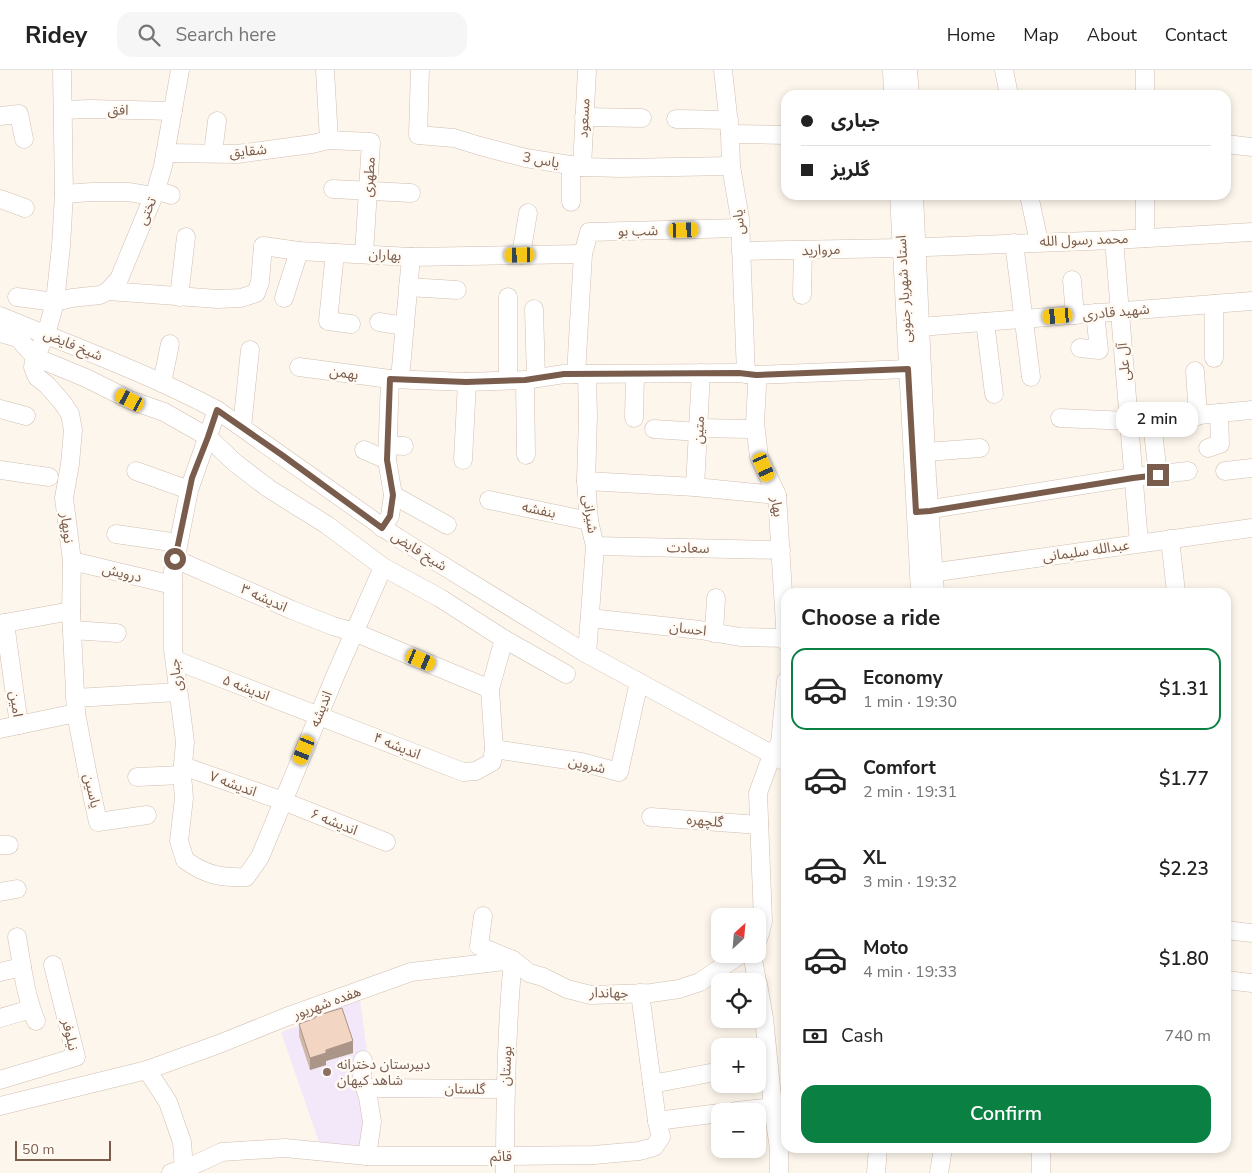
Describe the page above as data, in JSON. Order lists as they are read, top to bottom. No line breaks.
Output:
{"streets":{"street":["افق","مسعود","شقایق","یاس 3","مطهری","تختی","یاس","شب بو","محمد رسول الله","مروارید","بهاران","استاد شهریار جنوبی","شهید قادری","شیخ فایض","آل علی","بهمن","متین","بهار","بنفشه","شیرانی","نوبهار","سعادت","عبدالله سلیمانی","درویش","اندیشه ۳","احسان","جباری","اندیشه ۵","امین","اندیشه","اندیشه ۴","شروین","اندیشه ۷","یاسین","گلچهره","اندیشه ۶","جهاندار","هفده شهریور","نیلوفر","بوستان","گلستان","قائم"]},"crossings":[["افق","تختی"],["مسعود","یاس 3"],["شقایق","مطهری"],["شقایق","تختی"],["یاس 3","یاس"],["مطهری","بهاران"],["تختی","بهاران"],["یاس","شب بو"],["یاس","مروارید"],["یاس","بهمن"],["یاس","بهار"],["شب بو","بهاران"],["محمد رسول الله","مروارید"],["محمد رسول الله","استاد شهریار جنوبی"],["محمد رسول الله","آل علی"],["مروارید","استاد شهریار جنوبی"],["استاد شهریار جنوبی","شهید قادری"],["استاد شهریار جنوبی","بهمن"],["استاد شهریار جنوبی","عبدالله سلیمانی"],["شهید قادری","آل علی"],["شیخ فایض","شیرانی"],["شیخ فایض","نوبهار"],["شیخ فایض","جباری"],["شیخ فایض","اندیشه"],["شیخ فایض","شروین"],["آل علی","عبدالله سلیمانی"],["بهمن","متین"],["بهمن","بهار"],["بهمن","شیرانی"],["بهار","سعادت"],["بنفشه","شیرانی"],["شیرانی","سعادت"],["شیرانی","احسان"],["نوبهار","درویش"],["نوبهار","یاسین"],["درویش","جباری"],["اندیشه ۳","جباری"],["اندیشه ۳","اندیشه"],["جباری","اندیشه ۵"],["جباری","اندیشه"],["جباری","اندیشه ۷"],["اندیشه ۵","اندیشه"],["اندیشه ۵","اندیشه ۴"],["اندیشه","اندیشه ۴"],["اندیشه","اندیشه ۷"],["اندیشه","اندیشه ۶"],["اندیشه ۴","شروین"],["اندیشه ۷","اندیشه ۶"],["جهاندار","هفده شهریور"],["جهاندار","بوستان"],["جهاندار","قائم"],["هفده شهریور","بوستان"],["بوستان","گلستان"],["بوستان","قائم"]],"places":["دبیرستان دخترانه شاهد کیهان"],"scale_bar":"50 m","north":"top right","page":{"header":"Ridey","search":"Search here","nav":["Home","Map","About","Contact"],"banner":["جباری","گلریز"],"bubble":"2 min","heading":"Choose a ride","list":[{"name":"Economy","note":"1 min · 19:30","value":"$1.31"},{"name":"Comfort","note":"2 min · 19:31","value":"$1.77"},{"name":"XL","note":"3 min · 19:32","value":"$2.23"},{"name":"Moto","note":"4 min · 19:33","value":"$1.80"}],"map_buttons":["+","−"],"pay":["Cash","740 m"],"buttons":"Confirm","scale":"50 m"}}
